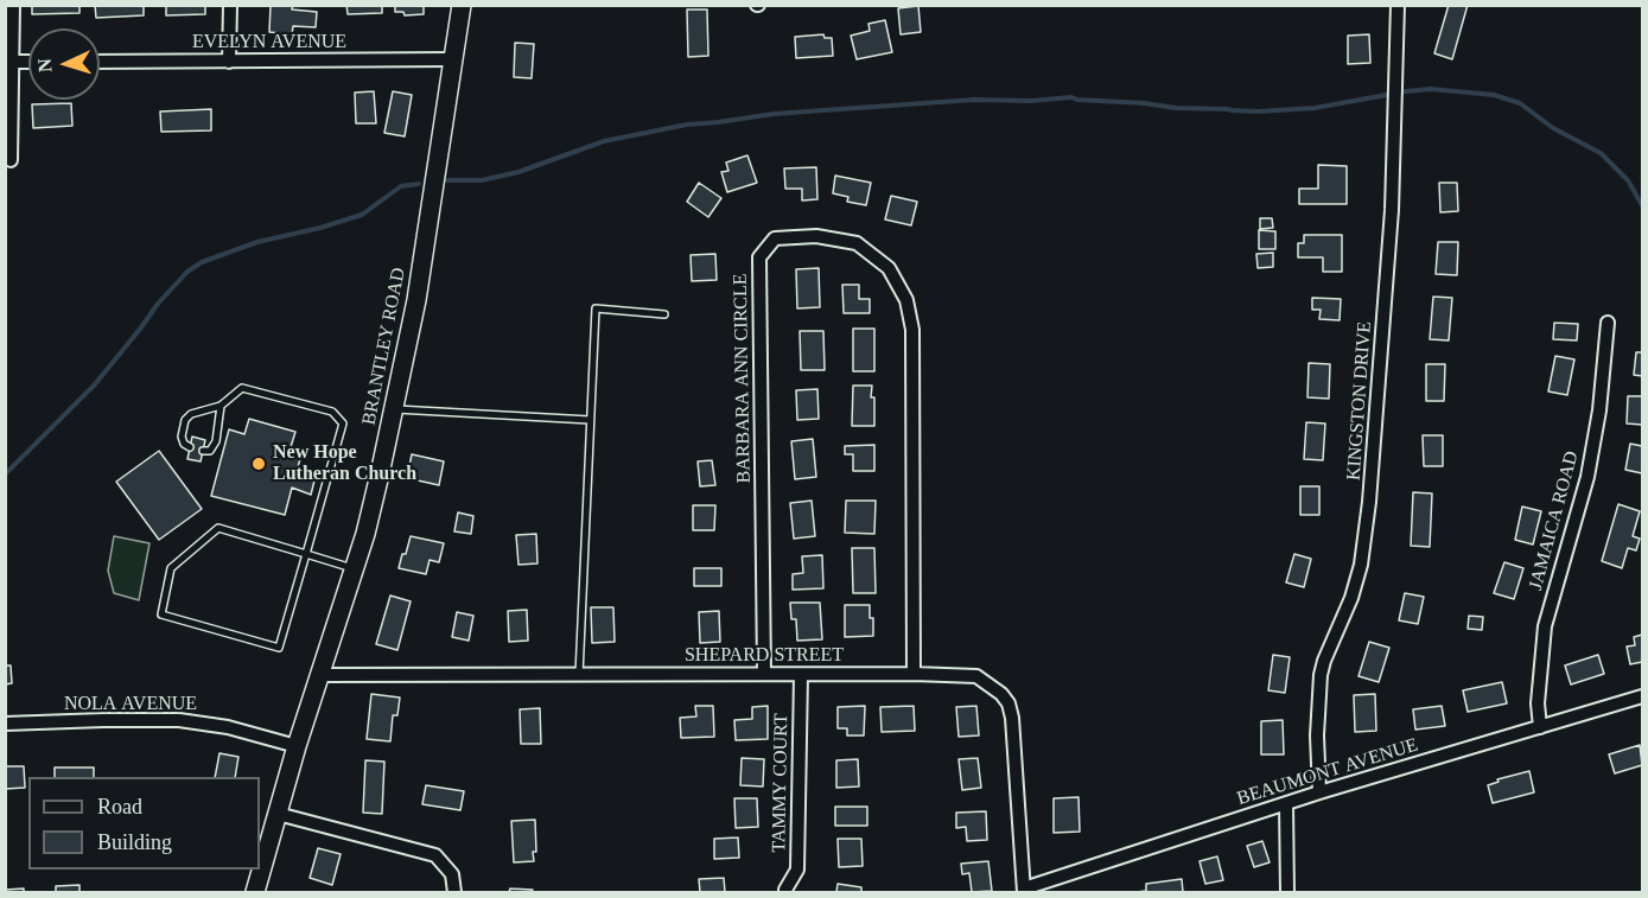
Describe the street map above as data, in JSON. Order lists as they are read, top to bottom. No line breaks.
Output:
{"streets":{"street":["EVELYN AVENUE","BRANTLEY ROAD","BARBARA ANN CIRCLE","KINGSTON DRIVE","JAMAICA ROAD","SHEPARD STREET","NOLA AVENUE","BEAUMONT AVENUE","TAMMY COURT"]},"crossings":[["EVELYN AVENUE","BRANTLEY ROAD"],["BRANTLEY ROAD","SHEPARD STREET"],["BRANTLEY ROAD","NOLA AVENUE"],["BARBARA ANN CIRCLE","SHEPARD STREET"],["KINGSTON DRIVE","BEAUMONT AVENUE"],["JAMAICA ROAD","BEAUMONT AVENUE"],["SHEPARD STREET","BEAUMONT AVENUE"],["SHEPARD STREET","TAMMY COURT"]],"places":["New Hope Lutheran Church"],"legend":["Road","Building"],"north":"left"}
